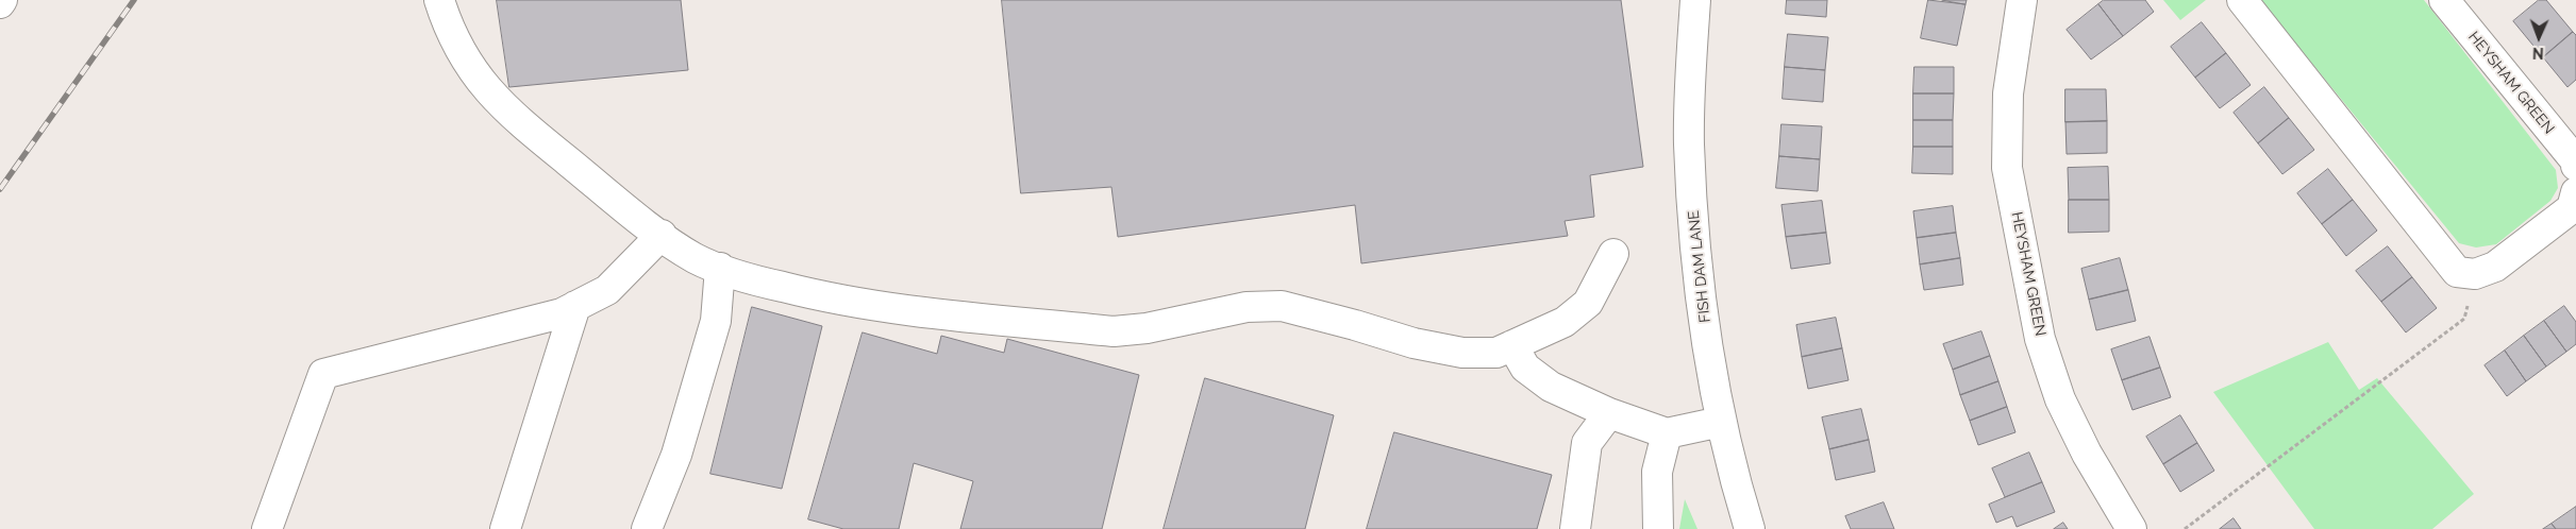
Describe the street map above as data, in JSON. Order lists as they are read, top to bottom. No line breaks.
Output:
{"streets":{"street":["HEYSHAM GREEN","FISH DAM LANE"]},"north":"bottom"}
